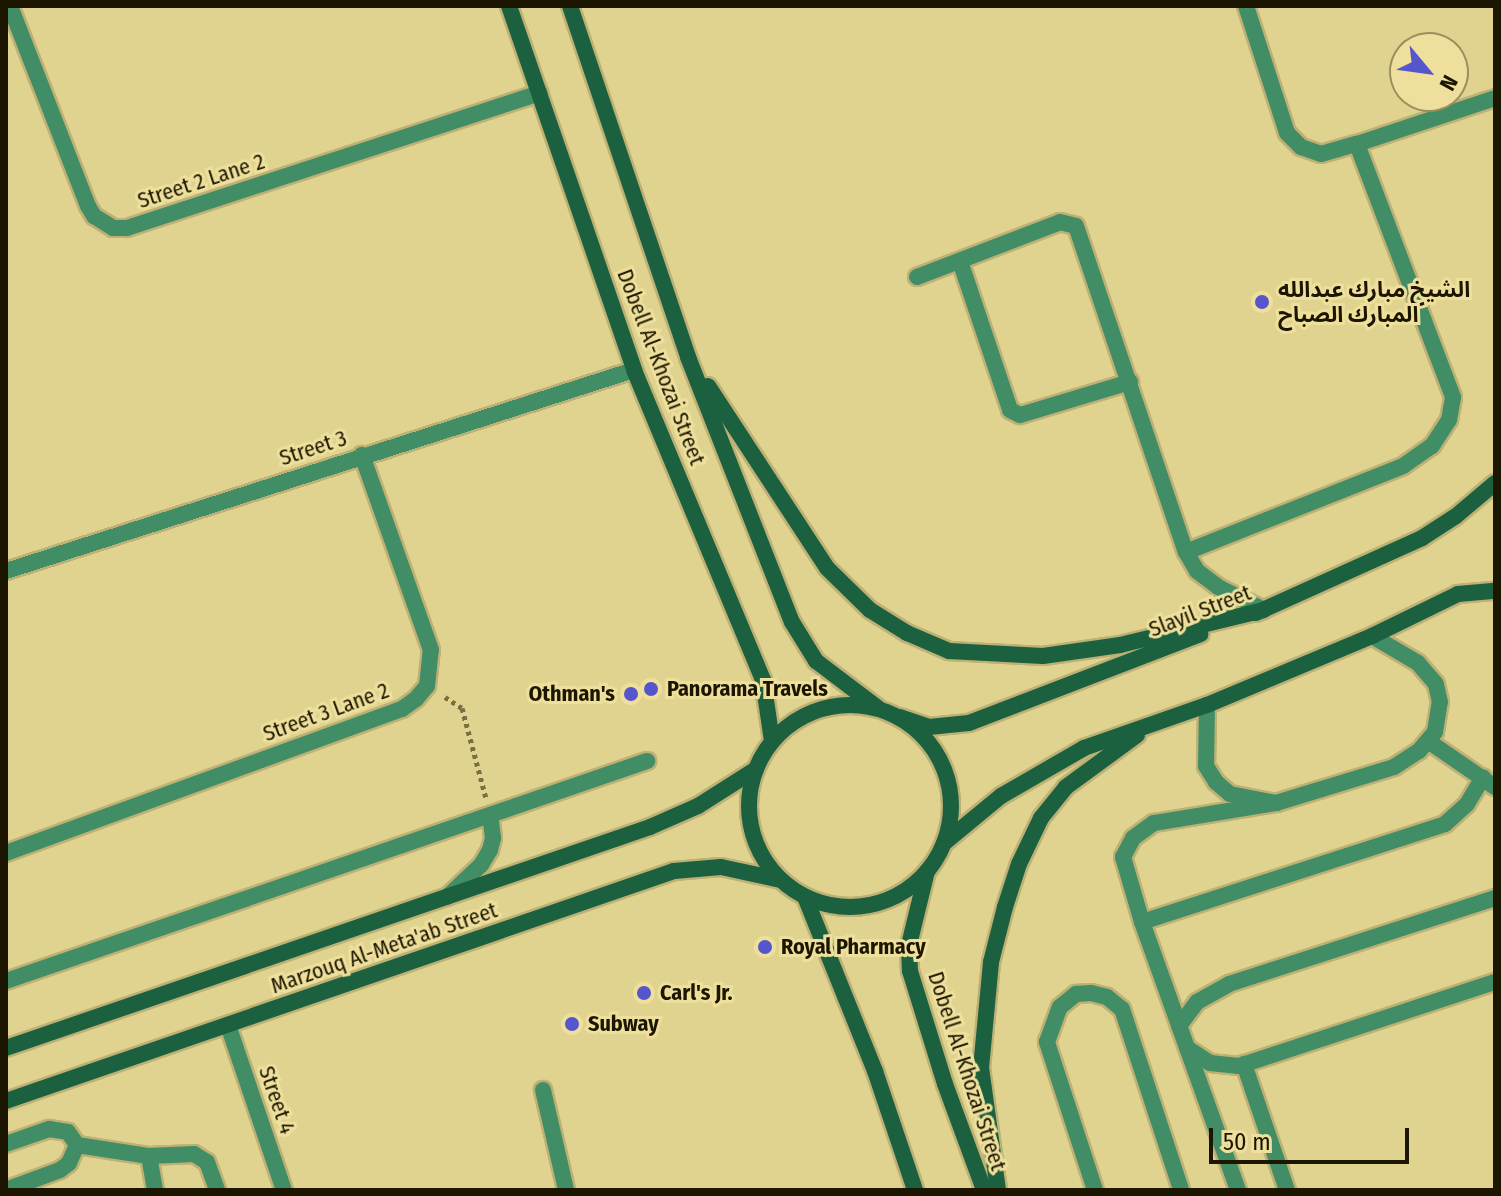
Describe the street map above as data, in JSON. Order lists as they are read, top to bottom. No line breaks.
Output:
{"streets":{"main road":["Dobell Al-Khozai Street","Slayil Street","Marzouq Al-Meta'ab Street"],"street":["Street 2 Lane 2","Street 3","Street 3 Lane 2","Street 4"]},"crossings":[["Street 2 Lane 2","Dobell Al-Khozai Street"],["Dobell Al-Khozai Street","Street 3"],["Dobell Al-Khozai Street","Slayil Street"],["Dobell Al-Khozai Street","Marzouq Al-Meta'ab Street"],["Slayil Street","Marzouq Al-Meta'ab Street"],["Marzouq Al-Meta'ab Street","Street 4"]],"places":["الشيخ مبارك عبدالله المبارك الصباح","Panorama Travels","Othman's","Royal Pharmacy","Carl's Jr.","Subway"],"scale_bar":"50 m","north":"bottom right"}
